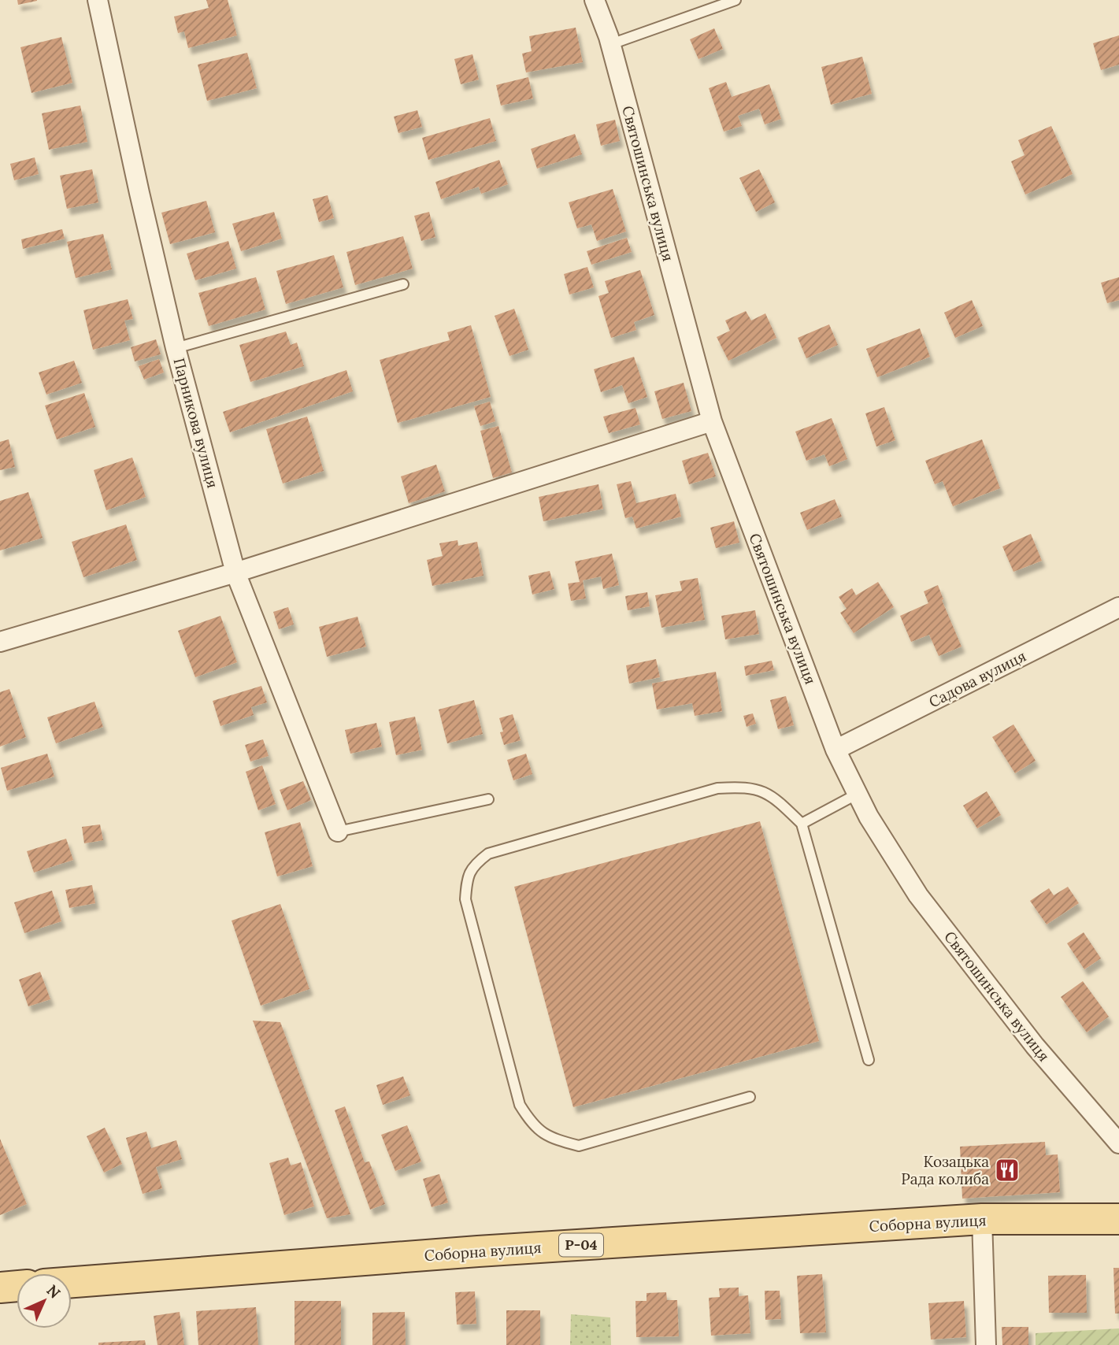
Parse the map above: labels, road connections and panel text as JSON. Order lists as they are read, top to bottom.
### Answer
{
  "streets": {
    "main road": ["Соборна вулиця", "Р-04"],
    "street": ["Святошинська вулиця", "Парникова вулиця", "Садова вулиця"]
  },
  "crossings": [
    ["Святошинська вулиця", "Садова вулиця"]
  ],
  "places": {
    "restaurant": ["Козацька Рада колиба"]
  },
  "north": "top right"
}
